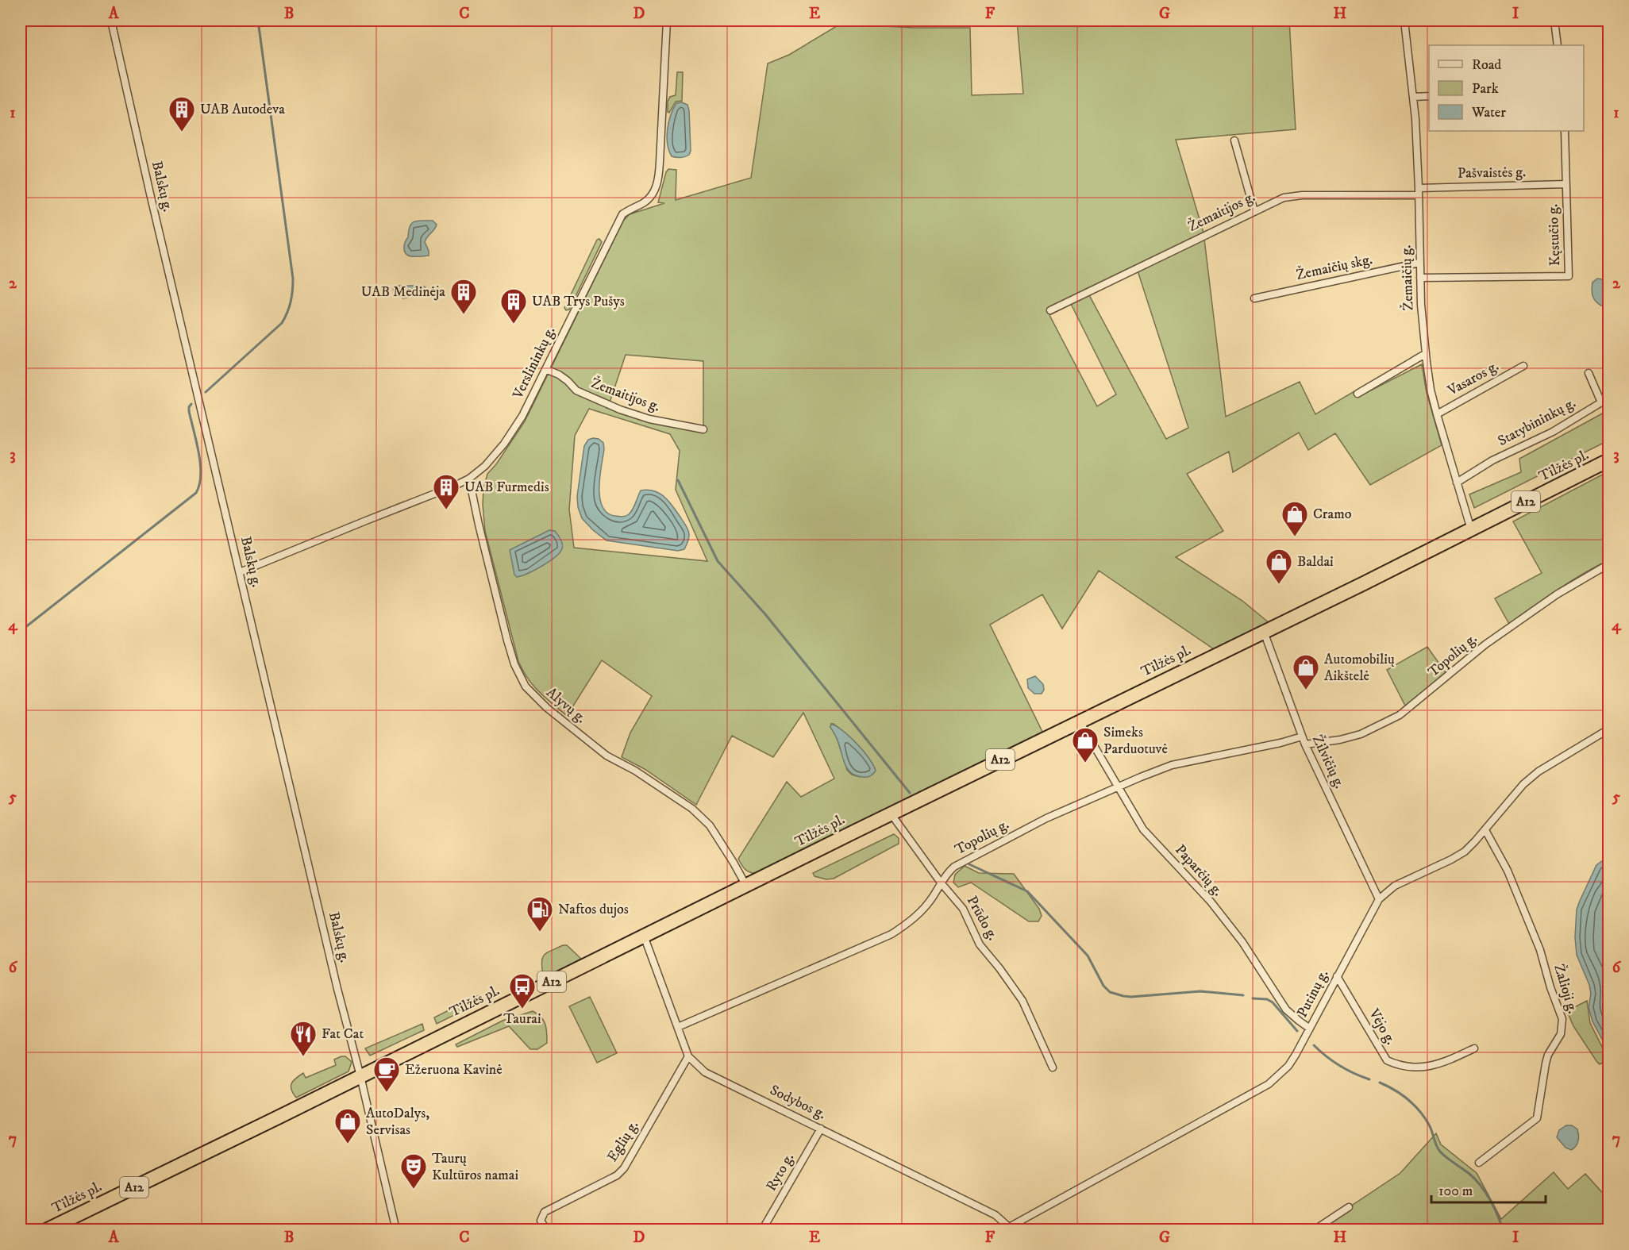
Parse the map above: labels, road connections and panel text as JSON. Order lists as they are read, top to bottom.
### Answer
{
  "streets": {
    "highway": ["Tilžės pl.", "A12"],
    "street": [
      "Pašvaistės g.",
      "Balskų g.",
      "Žemaitijos g.",
      "Kęstučio g.",
      "Žemaičių skg.",
      "Žemaičių g.",
      "Verslininkų g.",
      "Vasaros g.",
      "Statybininkų g.",
      "Topolių g.",
      "Alyvų g.",
      "Žilvičių g.",
      "Paparčių g.",
      "Prūdo g.",
      "Žalioji g.",
      "Putinų g.",
      "Vėjo g.",
      "Sodybos g.",
      "Eglių g.",
      "Ryto g."
    ]
  },
  "crossings": [
    ["Pašvaistės g.", "Žemaitijos g."],
    ["Pašvaistės g.", "Kęstučio g."],
    ["Pašvaistės g.", "Žemaičių g."],
    ["Balskų g.", "Verslininkų g."],
    ["Balskų g.", "Tilžės pl."],
    ["Žemaitijos g.", "Žemaičių g."],
    ["Žemaitijos g.", "Verslininkų g."],
    ["Kęstučio g.", "Žemaičių g."],
    ["Žemaičių skg.", "Žemaičių g."],
    ["Žemaičių g.", "Vasaros g."],
    ["Žemaičių g.", "Statybininkų g."],
    ["Žemaičių g.", "Tilžės pl."],
    ["Verslininkų g.", "Alyvų g."],
    ["Tilžės pl.", "Alyvų g."],
    ["Tilžės pl.", "Žilvičių g."],
    ["Tilžės pl.", "Paparčių g."],
    ["Tilžės pl.", "Prūdo g."],
    ["Tilžės pl.", "Sodybos g."],
    ["Topolių g.", "Žilvičių g."],
    ["Topolių g.", "Paparčių g."],
    ["Topolių g.", "Prūdo g."],
    ["Topolių g.", "Sodybos g."],
    ["Žilvičių g.", "Putinų g."],
    ["Paparčių g.", "Putinų g."],
    ["Žalioji g.", "Putinų g."],
    ["Putinų g.", "Vėjo g."],
    ["Putinų g.", "Sodybos g."],
    ["Sodybos g.", "Eglių g."],
    ["Sodybos g.", "Ryto g."]
  ],
  "places": {
    "building": [
      "UAB Autodeva",
      "UAB Medinėja",
      "UAB Trys Pušys",
      "UAB Furmedis"
    ],
    "shop": [
      "Cramo",
      "Baldai",
      "Automobilių Aikštelė",
      "Simeks Parduotuvė",
      "AutoDalys, Servisas"
    ],
    "fuel station": ["Naftos dujos"],
    "bus stop": ["Taurai"],
    "restaurant": ["Fat Cat"],
    "cafe": ["Ežeruona Kavinė"],
    "theatre": ["Taurų Kultūros namai"]
  },
  "legend": ["Road", "Park", "Water"],
  "scale_bar": "100 m",
  "grid": {
    "columns": [
      "A",
      "B",
      "C",
      "D",
      "E",
      "F",
      "G",
      "H",
      "I"
    ],
    "rows": [
      "1",
      "2",
      "3",
      "4",
      "5",
      "6",
      "7"
    ]
  }
}
